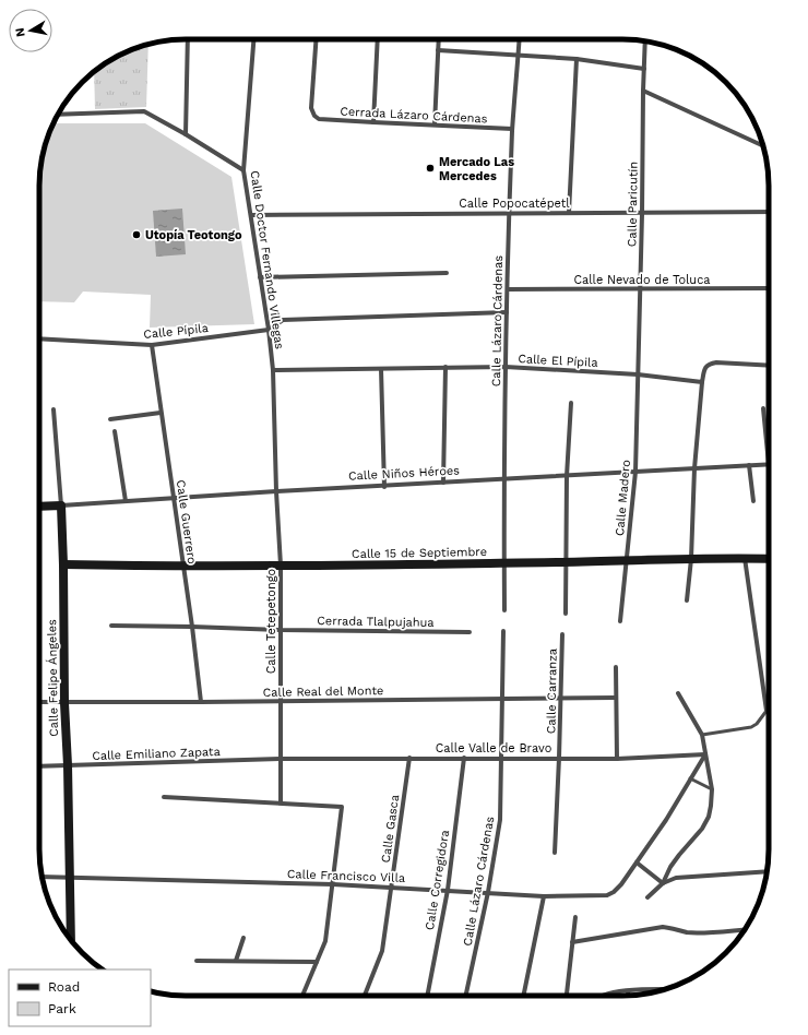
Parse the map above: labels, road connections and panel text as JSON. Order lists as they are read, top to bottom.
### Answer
{
  "streets": {
    "street": [
      "Cerrada Lázaro Cárdenas",
      "Calle Popocatépetl",
      "Calle Paricutín",
      "Calle Doctor Fernando Villegas",
      "Calle Nevado de Toluca",
      "Calle Lázaro Cárdenas",
      "Calle Pípila",
      "Calle El Pípila",
      "Calle Niños Héroes",
      "Calle Madero",
      "Calle Guerrero",
      "Calle 15 de Septiembre",
      "Calle Tetepetongo",
      "Cerrada Tlalpujahua",
      "Calle Felipe Ángeles",
      "Calle Real del Monte",
      "Calle Carranza",
      "Calle Valle de Bravo",
      "Calle Emiliano Zapata",
      "Calle Gasca",
      "Calle Francisco Villa",
      "Calle Corregidora"
    ]
  },
  "crossings": [
    ["Cerrada Lázaro Cárdenas", "Calle Lázaro Cárdenas"],
    ["Calle Popocatépetl", "Calle Paricutín"],
    ["Calle Popocatépetl", "Calle Doctor Fernando Villegas"],
    ["Calle Popocatépetl", "Calle Lázaro Cárdenas"],
    ["Calle Paricutín", "Calle Nevado de Toluca"],
    ["Calle Paricutín", "Calle El Pípila"],
    ["Calle Paricutín", "Calle Madero"],
    ["Calle Doctor Fernando Villegas", "Calle Pípila"],
    ["Calle Doctor Fernando Villegas", "Calle El Pípila"],
    ["Calle Doctor Fernando Villegas", "Calle Niños Héroes"],
    ["Calle Doctor Fernando Villegas", "Calle Tetepetongo"],
    ["Calle Nevado de Toluca", "Calle Lázaro Cárdenas"],
    ["Calle Lázaro Cárdenas", "Calle El Pípila"],
    ["Calle Lázaro Cárdenas", "Calle Niños Héroes"],
    ["Calle Lázaro Cárdenas", "Calle 15 de Septiembre"],
    ["Calle Lázaro Cárdenas", "Calle Real del Monte"],
    ["Calle Lázaro Cárdenas", "Calle Valle de Bravo"],
    ["Calle Lázaro Cárdenas", "Calle Francisco Villa"],
    ["Calle Pípila", "Calle Guerrero"],
    ["Calle El Pípila", "Calle Madero"],
    ["Calle Niños Héroes", "Calle Madero"],
    ["Calle Niños Héroes", "Calle Guerrero"],
    ["Calle Niños Héroes", "Calle Tetepetongo"],
    ["Calle Niños Héroes", "Calle Felipe Ángeles"],
    ["Calle Madero", "Calle 15 de Septiembre"],
    ["Calle Guerrero", "Calle 15 de Septiembre"],
    ["Calle Guerrero", "Cerrada Tlalpujahua"],
    ["Calle Guerrero", "Calle Real del Monte"],
    ["Calle 15 de Septiembre", "Calle Tetepetongo"],
    ["Calle 15 de Septiembre", "Calle Felipe Ángeles"],
    ["Calle Tetepetongo", "Cerrada Tlalpujahua"],
    ["Calle Tetepetongo", "Calle Real del Monte"],
    ["Calle Tetepetongo", "Calle Valle de Bravo"],
    ["Calle Tetepetongo", "Calle Emiliano Zapata"],
    ["Calle Felipe Ángeles", "Calle Real del Monte"],
    ["Calle Felipe Ángeles", "Calle Emiliano Zapata"],
    ["Calle Felipe Ángeles", "Calle Francisco Villa"],
    ["Calle Real del Monte", "Calle Carranza"],
    ["Calle Carranza", "Calle Valle de Bravo"],
    ["Calle Valle de Bravo", "Calle Emiliano Zapata"],
    ["Calle Valle de Bravo", "Calle Gasca"],
    ["Calle Valle de Bravo", "Calle Francisco Villa"],
    ["Calle Valle de Bravo", "Calle Corregidora"],
    ["Calle Gasca", "Calle Francisco Villa"],
    ["Calle Francisco Villa", "Calle Corregidora"]
  ],
  "places": ["Mercado Las Mercedes", "Utopía Teotongo"],
  "legend": ["Road", "Park"],
  "north": "left"
}
